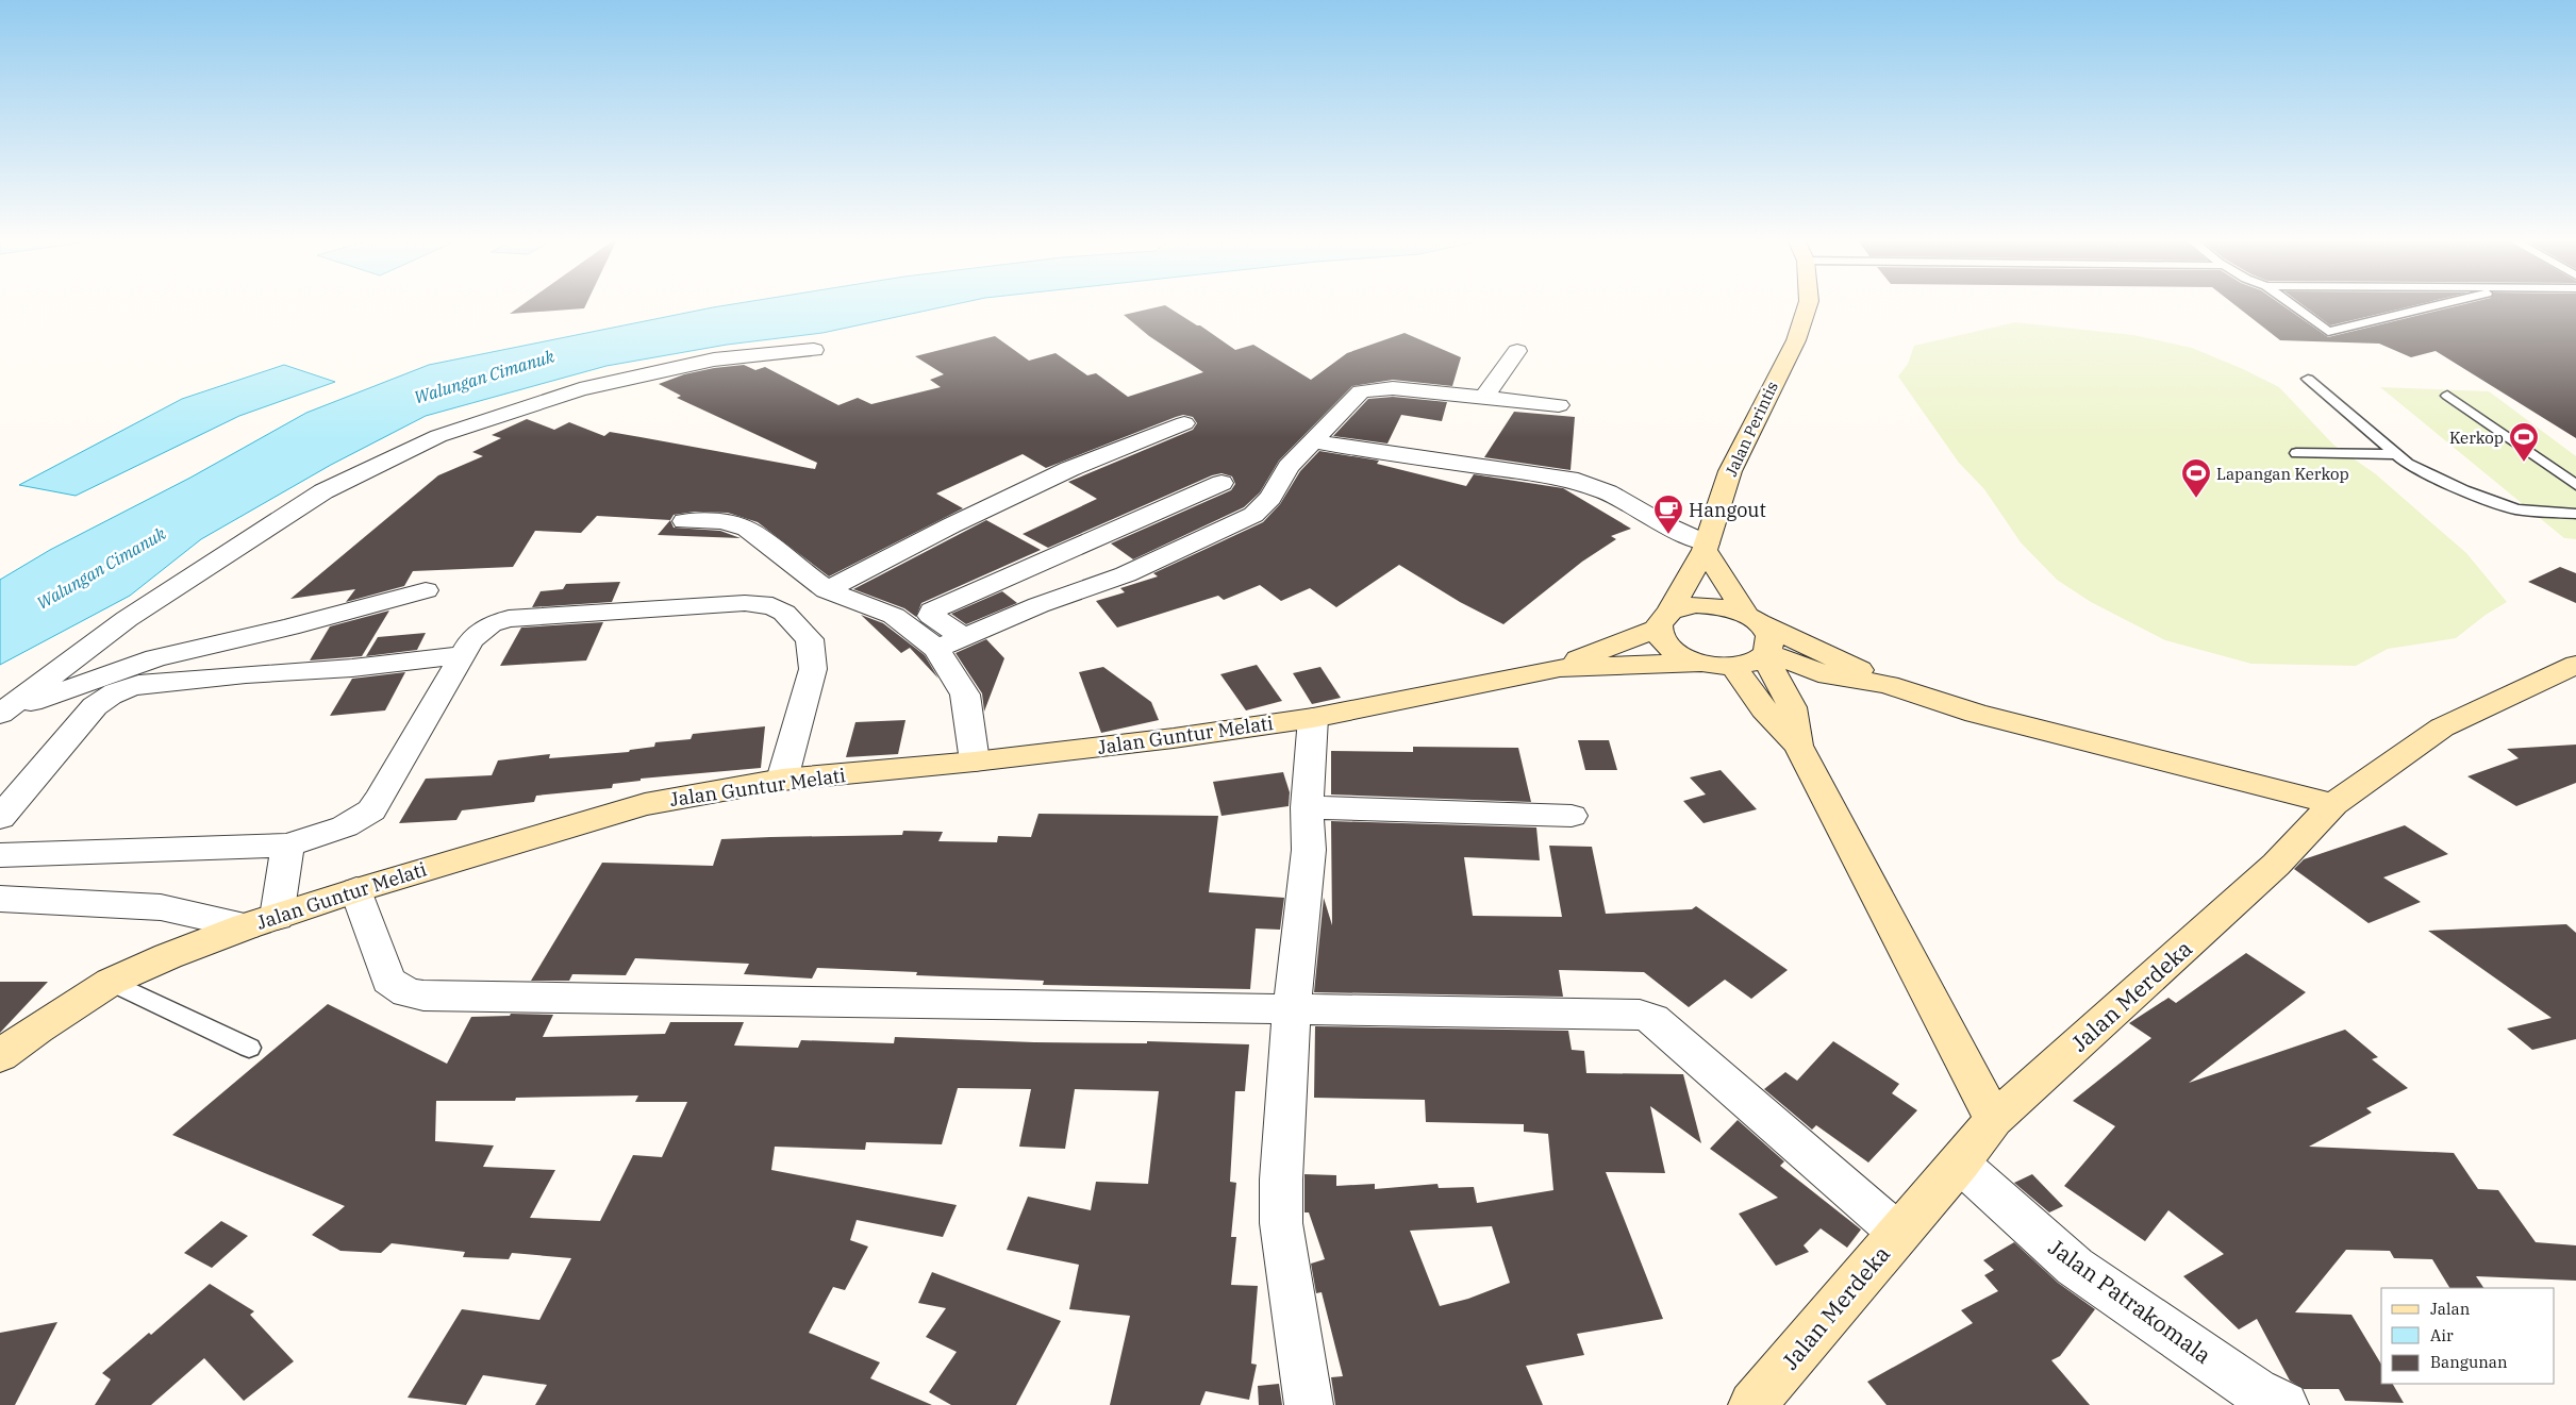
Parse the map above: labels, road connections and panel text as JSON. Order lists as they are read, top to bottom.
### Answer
{
  "streets": {
    "street": [
      "Jalan Perintis",
      "Jalan Guntur Melati",
      "Jalan Merdeka",
      "Jalan Patrakomala"
    ]
  },
  "crossings": [
    ["Jalan Perintis", "Jalan Guntur Melati"],
    ["Jalan Merdeka", "Jalan Patrakomala"]
  ],
  "water": ["Walungan Cimanuk"],
  "places": {
    "sports": ["Kerkop", "Lapangan Kerkop"],
    "cafe": ["Hangout"]
  },
  "legend": ["Jalan", "Air", "Bangunan"]
}
